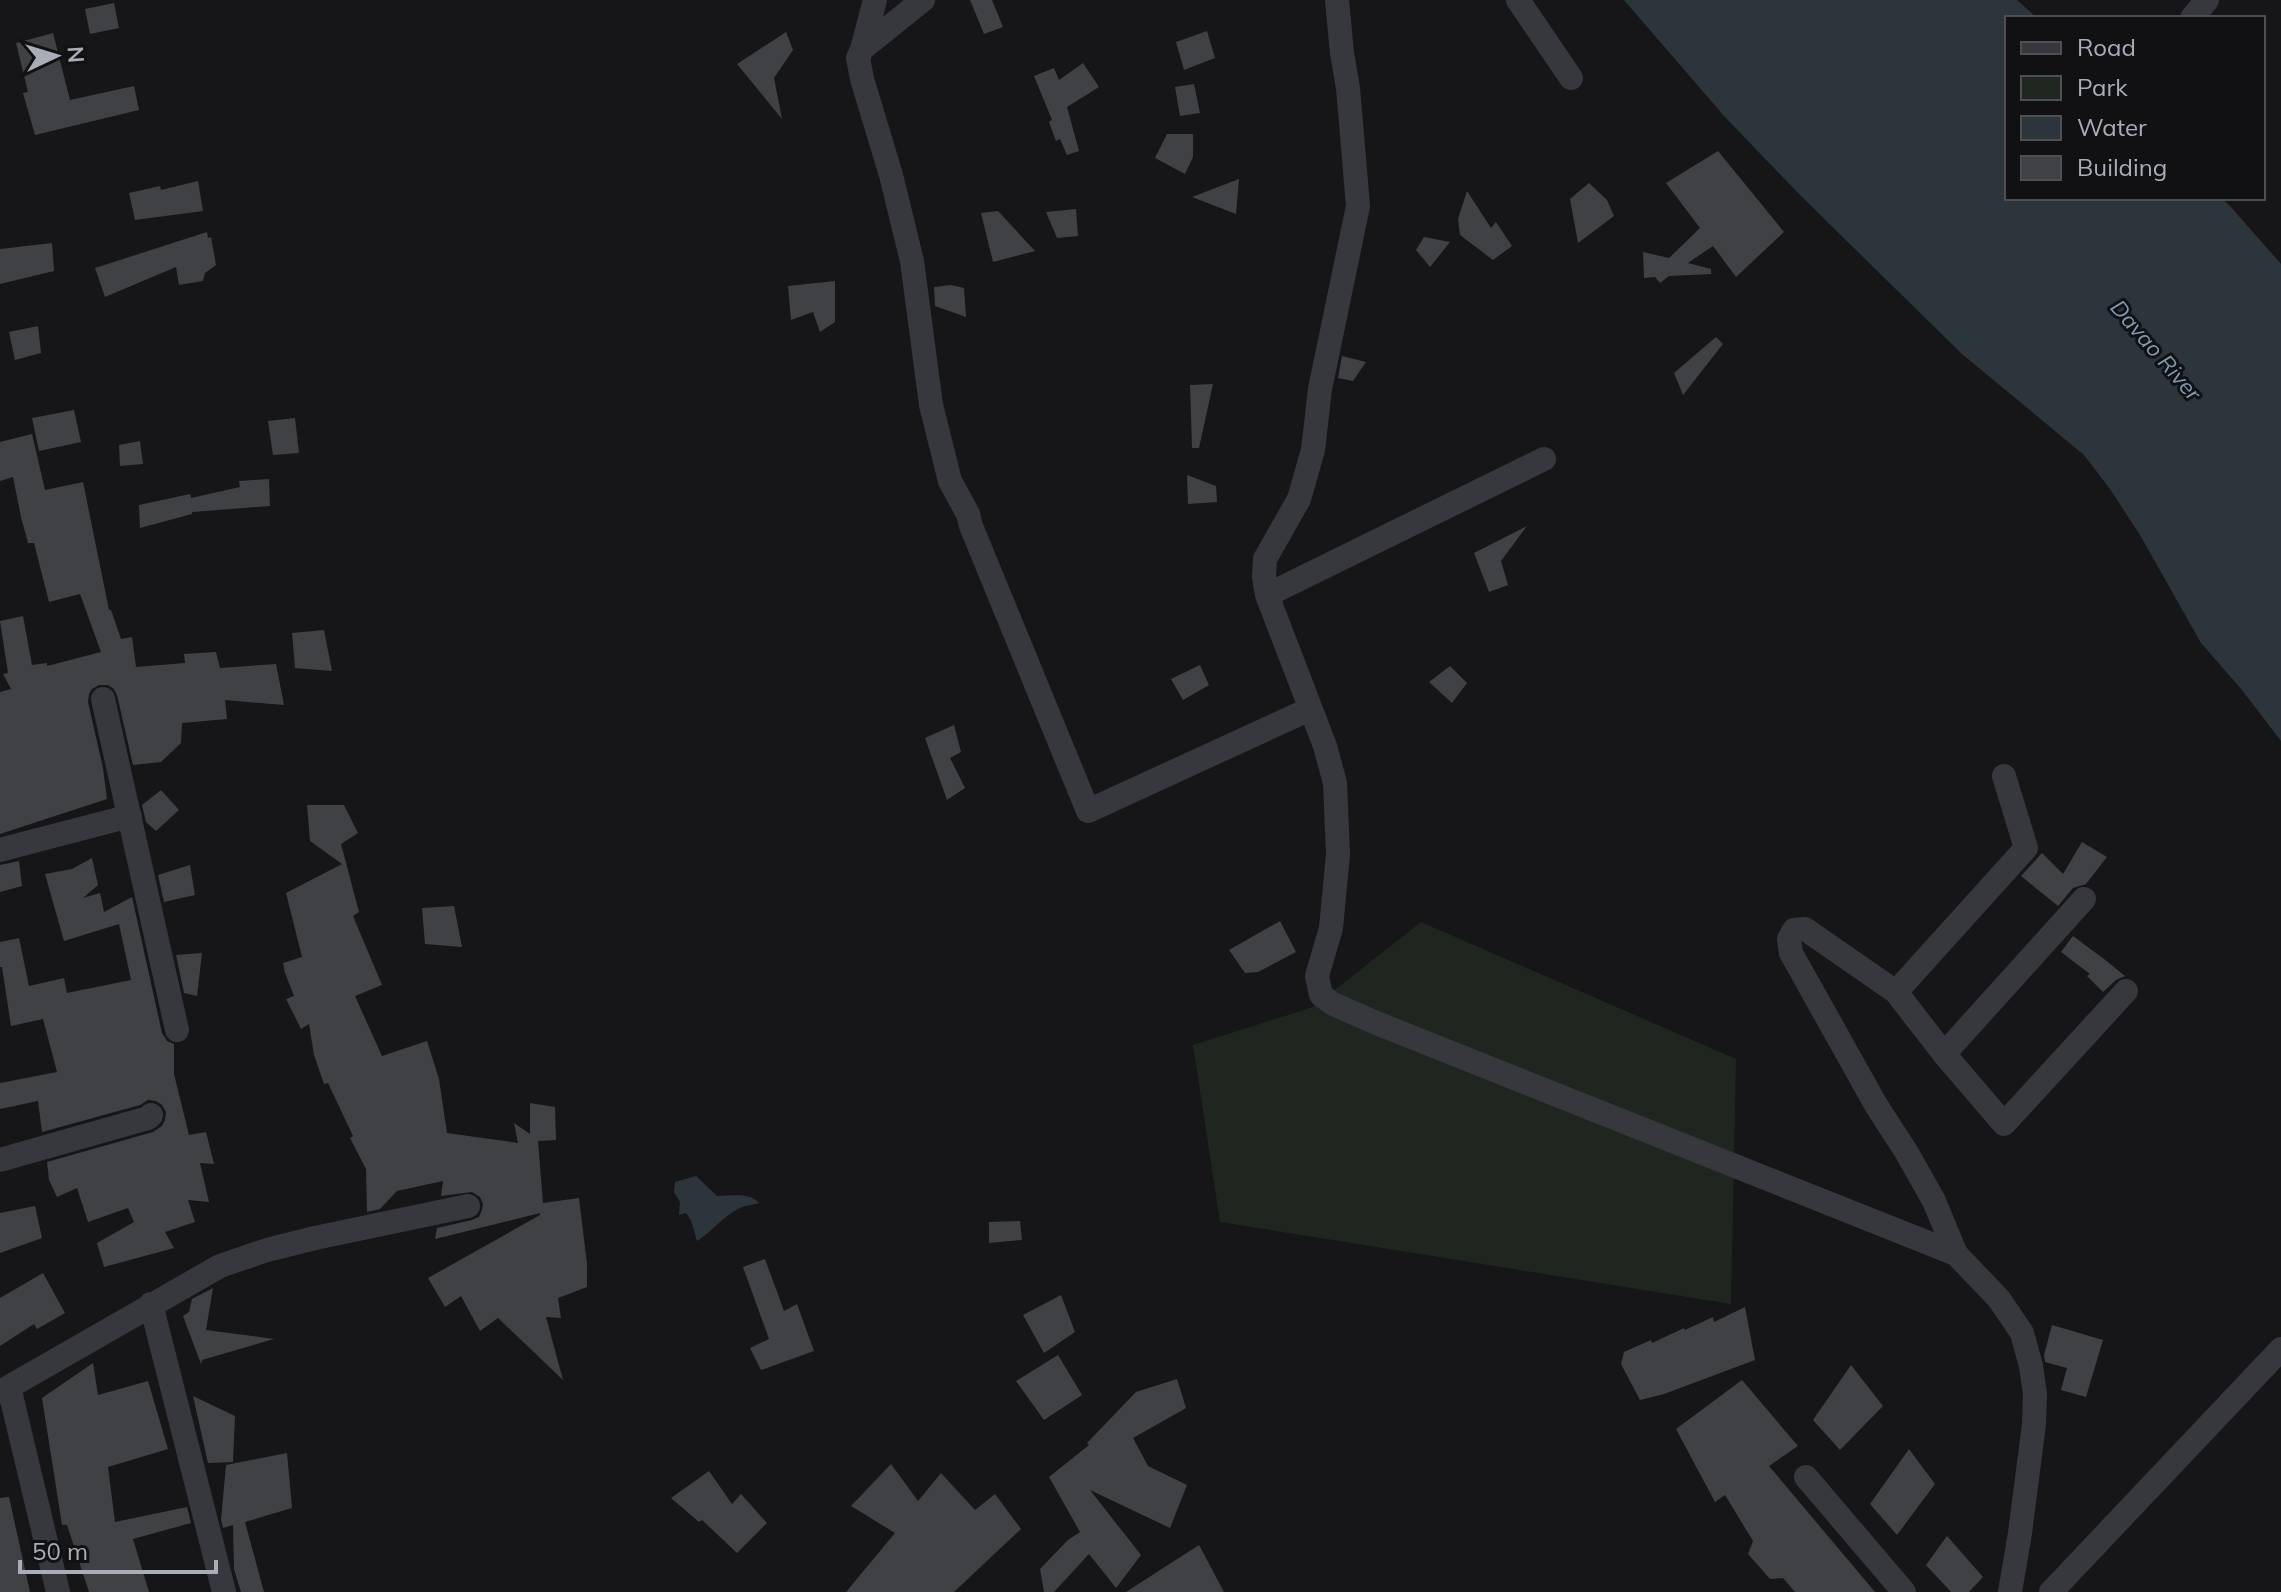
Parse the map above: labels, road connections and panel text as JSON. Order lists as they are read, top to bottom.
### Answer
{
  "water": ["Davao River"],
  "legend": [
    "Road",
    "Park",
    "Water",
    "Building"
  ],
  "scale_bar": "50 m",
  "north": "right"
}
